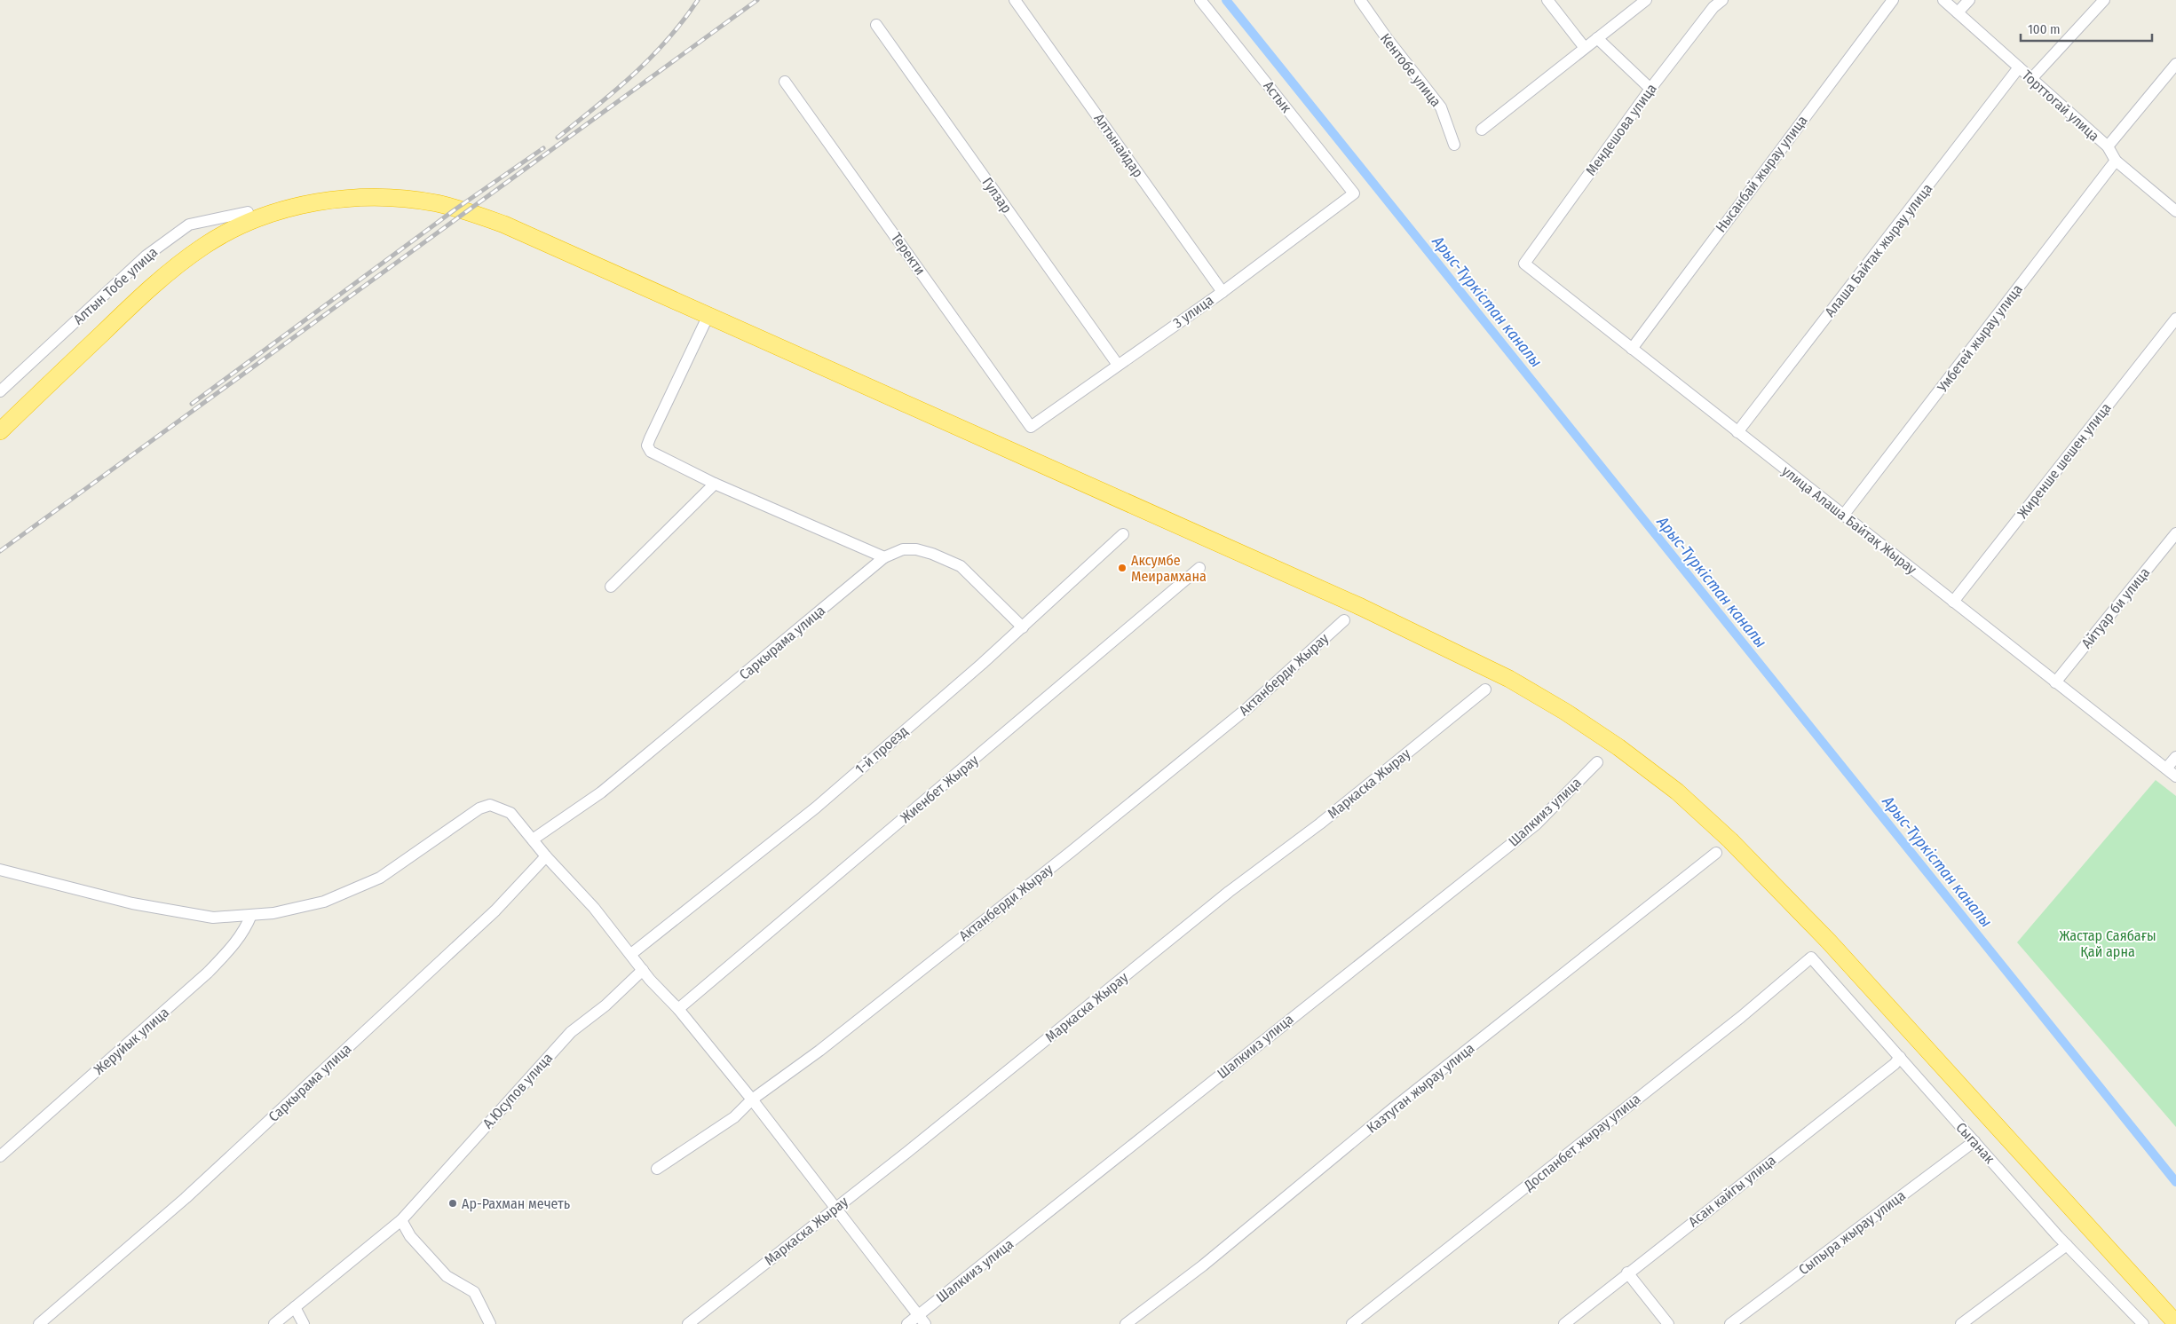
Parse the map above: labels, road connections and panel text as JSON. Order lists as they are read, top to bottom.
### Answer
{
  "streets": {
    "street": [
      "Кентобе улица",
      "Астык",
      "Торттогай улица",
      "Мендешова улица",
      "Алтынайдар",
      "Нысанбай жырау улица",
      "Гулзар",
      "Алаша Байтак жырау улица",
      "Теректи",
      "Алтын Тобе улица",
      "3 улица",
      "Умбетей жырау улица",
      "Жиренше шешен улица",
      "улица Алаша Байтақ Жырау",
      "Айтуар би улица",
      "Саркырама улица",
      "Актанберди Жырау",
      "1-й проезд",
      "Маркаска Жырау",
      "Жиенбет Жырау",
      "Шалкииз улица",
      "Жеруйык улица",
      "Казтуган жырау улица",
      "А.Юсупов улица",
      "Доспанбет жырау улица",
      "Сыганак",
      "Асан кайгы улица",
      "Сыпыра жырау улица"
    ]
  },
  "crossings": [
    ["Астык", "3 улица"],
    ["Торттогай улица", "Алаша Байтак жырау улица"],
    ["Торттогай улица", "Умбетей жырау улица"],
    ["Мендешова улица", "улица Алаша Байтақ Жырау"],
    ["Алтынайдар", "3 улица"],
    ["Нысанбай жырау улица", "улица Алаша Байтақ Жырау"],
    ["Гулзар", "3 улица"],
    ["Алаша Байтак жырау улица", "улица Алаша Байтақ Жырау"],
    ["Теректи", "3 улица"],
    ["Умбетей жырау улица", "улица Алаша Байтақ Жырау"],
    ["Жиренше шешен улица", "улица Алаша Байтақ Жырау"],
    ["улица Алаша Байтақ Жырау", "Айтуар би улица"],
    ["Саркырама улица", "1-й проезд"],
    ["Доспанбет жырау улица", "Сыганак"],
    ["Сыганак", "Асан кайгы улица"],
    ["Сыганак", "Сыпыра жырау улица"]
  ],
  "water": ["Арыс-Түркістан каналы"],
  "parks": ["Жастар Саябағы Қай арна"],
  "places": ["Аксумбе Меирамхана", "Ар-Рахман мечеть"],
  "scale_bar": "100 m"
}
